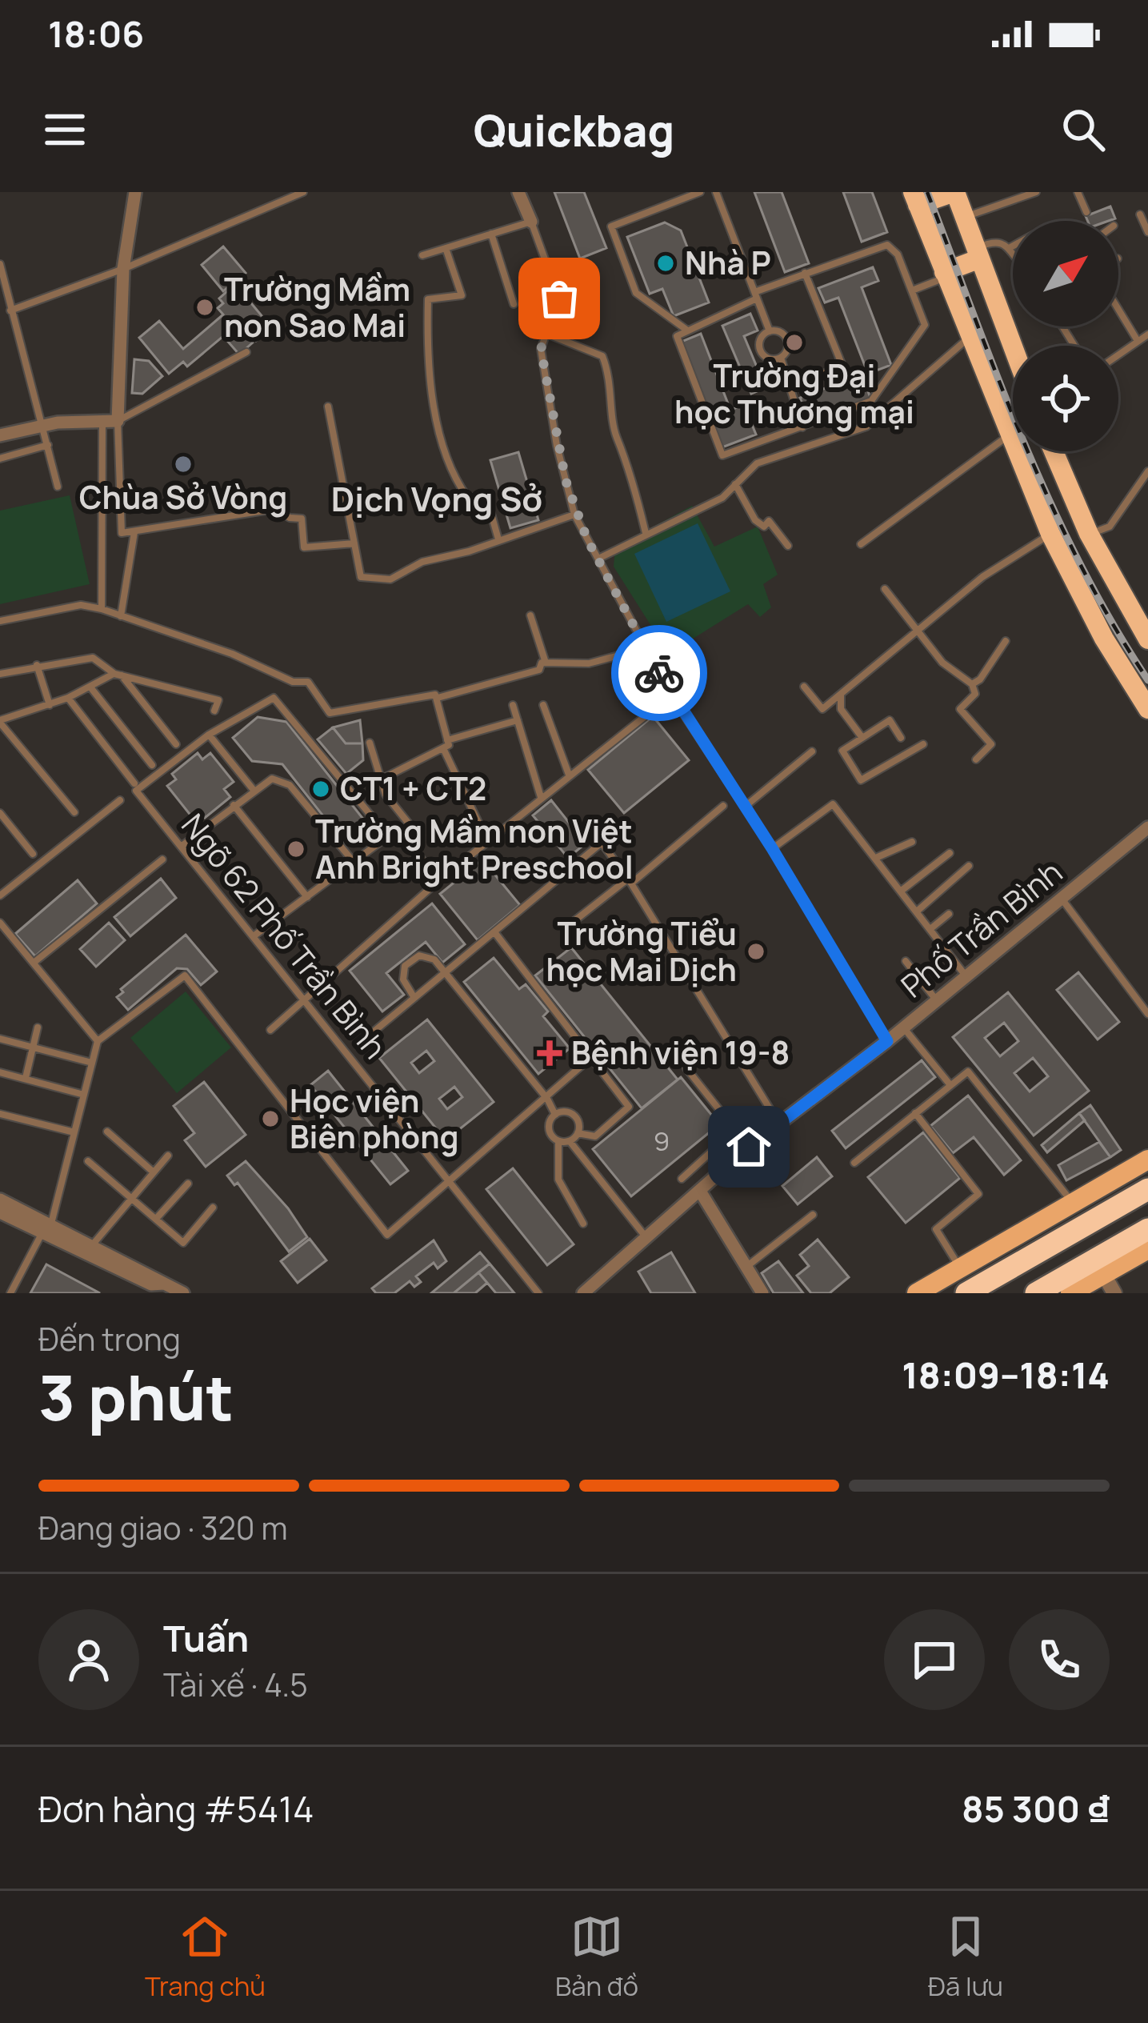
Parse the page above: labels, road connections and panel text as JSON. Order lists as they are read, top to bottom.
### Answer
{
  "streets": {
    "street": ["Phố Trần Bình"],
    "lane": ["Ngõ 62 Phố Trần Bình"]
  },
  "districts": ["Dịch Vọng Sở"],
  "places": {
    "other": [
      "Nhà P",
      "Trường Mầm non Sao Mai",
      "Trường Đại học Thương mại",
      "Chùa Sở Vòng",
      "CT1 + CT2",
      "Trường Mầm non Việt Anh Bright Preschool",
      "Trường Tiểu học Mai Dịch",
      "Học viện Biên phòng"
    ],
    "health": ["Bệnh viện 19-8"]
  },
  "house_numbers": ["9"],
  "north": "top right",
  "page": {
    "status": "18:06",
    "header": "Quickbag",
    "heading": ["3 phút", "Đến trong", "18:09–18:14"],
    "panel": [
      "Tuấn",
      "Tài xế · 4.5",
      "Đơn hàng #5414",
      "85 300 ₫"
    ],
    "bar": "Đang giao · 320 m",
    "tabs": ["Trang chủ", "Bản đồ", "Đã lưu"]
  }
}
